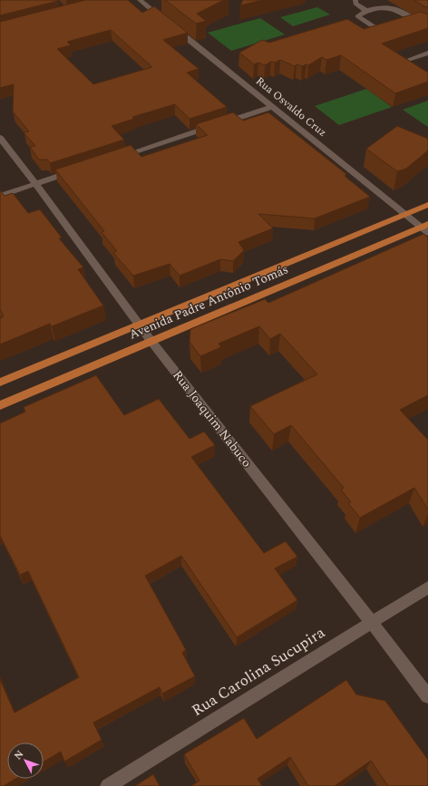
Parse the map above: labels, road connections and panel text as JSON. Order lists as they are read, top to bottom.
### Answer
{
  "streets": {
    "main road": ["Avenida Padre Antônio Tomás"],
    "street": ["Rua Osvaldo Cruz", "Rua Joaquim Nabuco", "Rua Carolina Sucupira"]
  },
  "crossings": [
    ["Rua Osvaldo Cruz", "Avenida Padre Antônio Tomás"],
    ["Avenida Padre Antônio Tomás", "Rua Joaquim Nabuco"],
    ["Rua Joaquim Nabuco", "Rua Carolina Sucupira"]
  ],
  "north": "top left"
}
